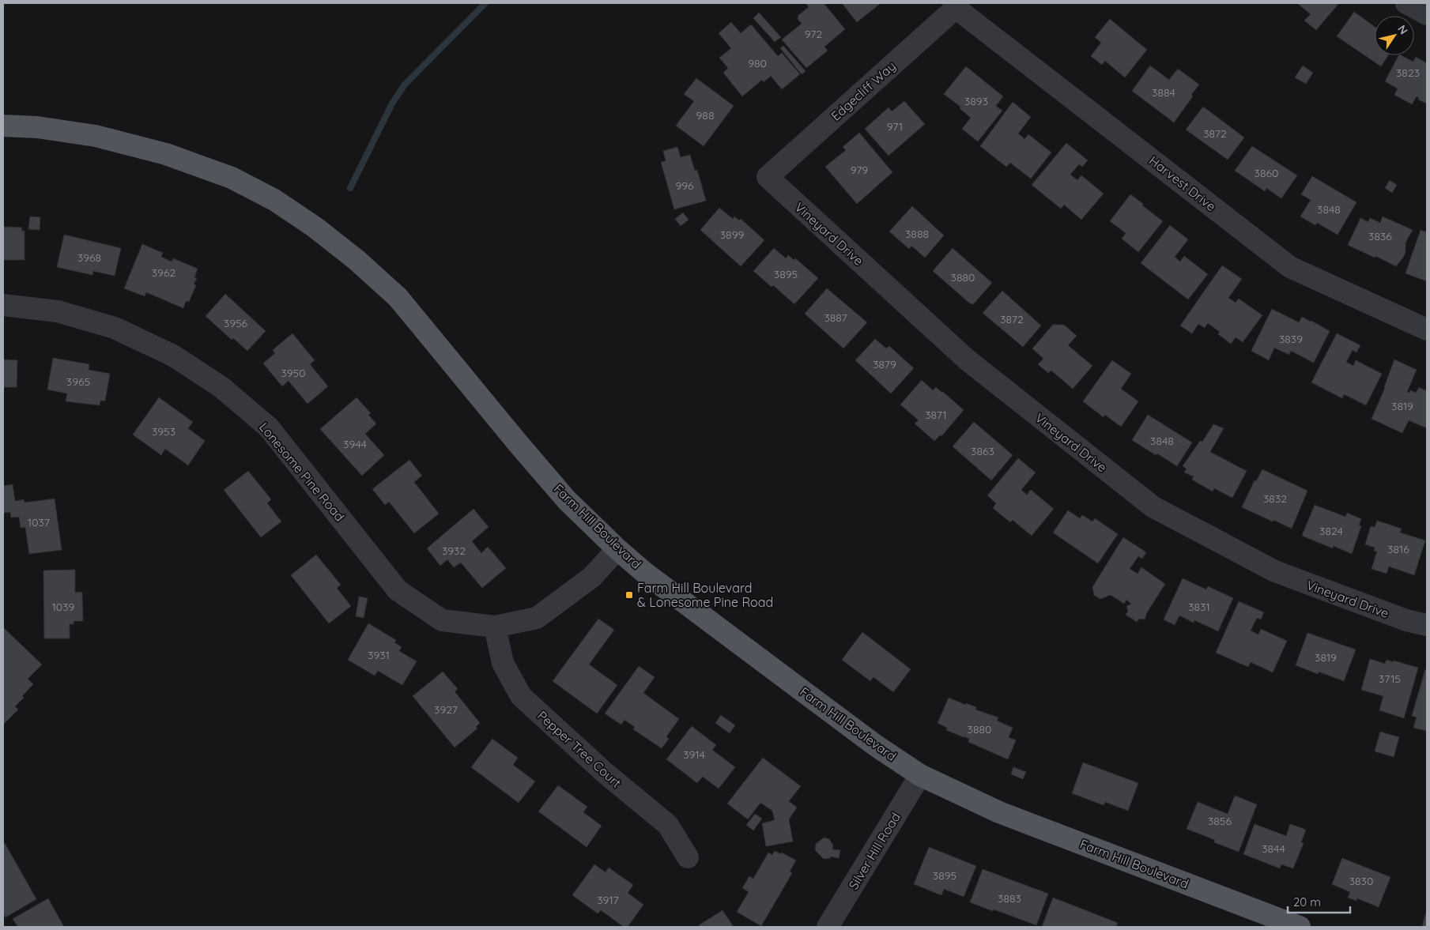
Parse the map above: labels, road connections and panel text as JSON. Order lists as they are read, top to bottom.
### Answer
{
  "streets": {
    "main road": ["Farm Hill Boulevard"],
    "street": [
      "Edgecliff Way",
      "Harvest Drive",
      "Vineyard Drive",
      "Lonesome Pine Road",
      "Pepper Tree Court",
      "Silver Hill Road"
    ]
  },
  "crossings": [
    ["Edgecliff Way", "Harvest Drive"],
    ["Edgecliff Way", "Vineyard Drive"],
    ["Lonesome Pine Road", "Pepper Tree Court"],
    ["Farm Hill Boulevard", "Silver Hill Road"]
  ],
  "places": {
    "transit": ["Farm Hill Boulevard & Lonesome Pine Road"]
  },
  "house_numbers": [
    "972",
    "980",
    "3823",
    "3884",
    "3893",
    "988",
    "971",
    "3872",
    "979",
    "3860",
    "996",
    "3848",
    "3888",
    "3899",
    "3836",
    "3968",
    "3962",
    "3895",
    "3880",
    "3887",
    "3872",
    "3956",
    "3839",
    "3879",
    "3950",
    "3965",
    "3819",
    "3871",
    "3953",
    "3848",
    "3944",
    "3863",
    "3832",
    "1037",
    "3824",
    "3816",
    "3932",
    "1039",
    "3831",
    "3931",
    "3819",
    "3715",
    "3927",
    "3880",
    "3914",
    "3856",
    "3844",
    "3895",
    "3830",
    "3883",
    "3917"
  ],
  "scale_bar": "20 m",
  "north": "top right"
}
